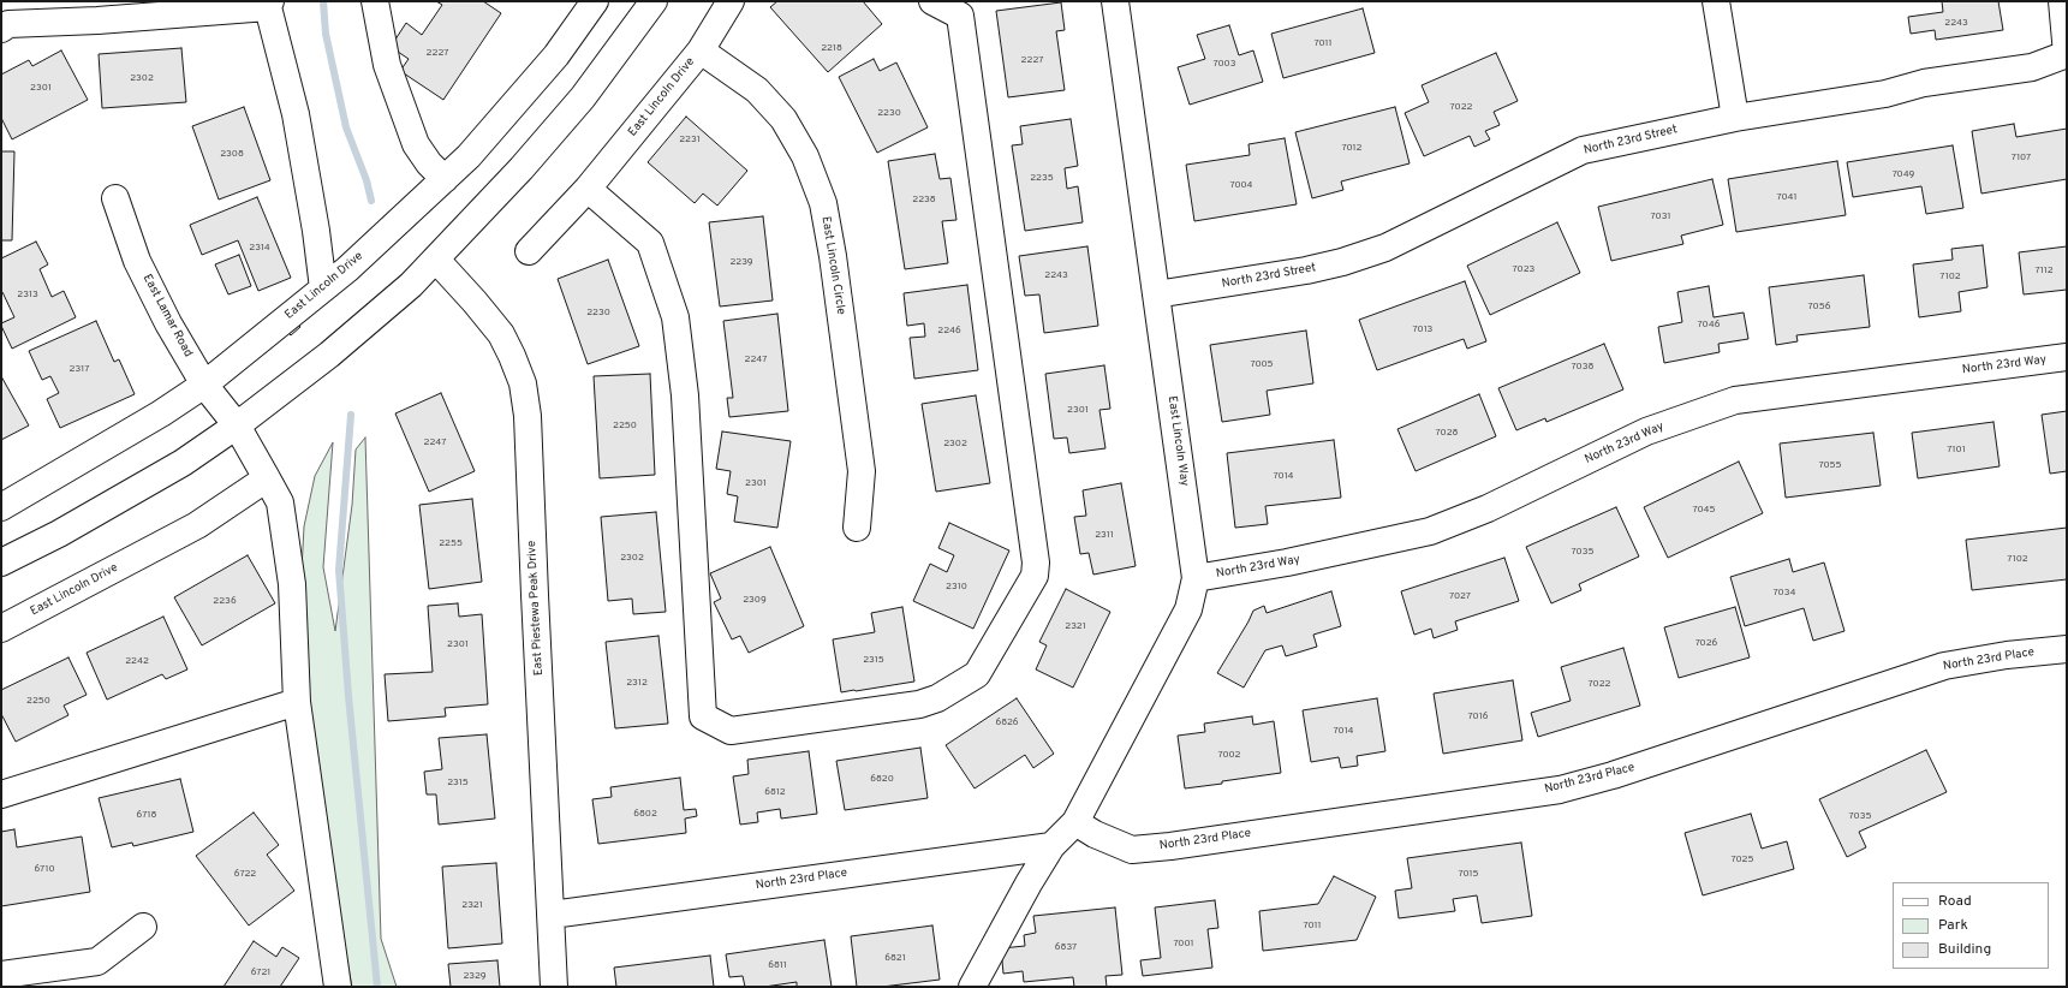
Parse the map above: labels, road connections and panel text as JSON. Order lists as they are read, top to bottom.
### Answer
{
  "streets": {
    "street": [
      "East Lincoln Drive",
      "North 23rd Street",
      "East Lincoln Circle",
      "East Lamar Road",
      "North 23rd Way",
      "East Lincoln Way",
      "East Piestewa Peak Drive",
      "North 23rd Place"
    ]
  },
  "crossings": [
    ["East Lincoln Drive", "East Lincoln Circle"],
    ["East Lincoln Drive", "East Lamar Road"],
    ["North 23rd Street", "East Lincoln Way"],
    ["North 23rd Way", "East Lincoln Way"],
    ["East Lincoln Way", "North 23rd Place"],
    ["East Piestewa Peak Drive", "North 23rd Place"]
  ],
  "house_numbers": [
    "2243",
    "7011",
    "2218",
    "2227",
    "2227",
    "7003",
    "2302",
    "2301",
    "7022",
    "2230",
    "2231",
    "7012",
    "2308",
    "7107",
    "7049",
    "2235",
    "7004",
    "7041",
    "2238",
    "7031",
    "2314",
    "2239",
    "7023",
    "7112",
    "2243",
    "7102",
    "2313",
    "7056",
    "2230",
    "7046",
    "7013",
    "2246",
    "2247",
    "7005",
    "7038",
    "2317",
    "2301",
    "2250",
    "7028",
    "2247",
    "2302",
    "7101",
    "7055",
    "7014",
    "2301",
    "7045",
    "2311",
    "2255",
    "7035",
    "2302",
    "7102",
    "2310",
    "7034",
    "7027",
    "2309",
    "2236",
    "2321",
    "7026",
    "2301",
    "2315",
    "2242",
    "2312",
    "7022",
    "2250",
    "7016",
    "6826",
    "7014",
    "7002",
    "6820",
    "2315",
    "6812",
    "6802",
    "6718",
    "7035",
    "7025",
    "6710",
    "6722",
    "7015",
    "2321",
    "7011",
    "7001",
    "6837",
    "6821",
    "6811",
    "6721",
    "2329"
  ],
  "legend": ["Road", "Park", "Building"]
}
